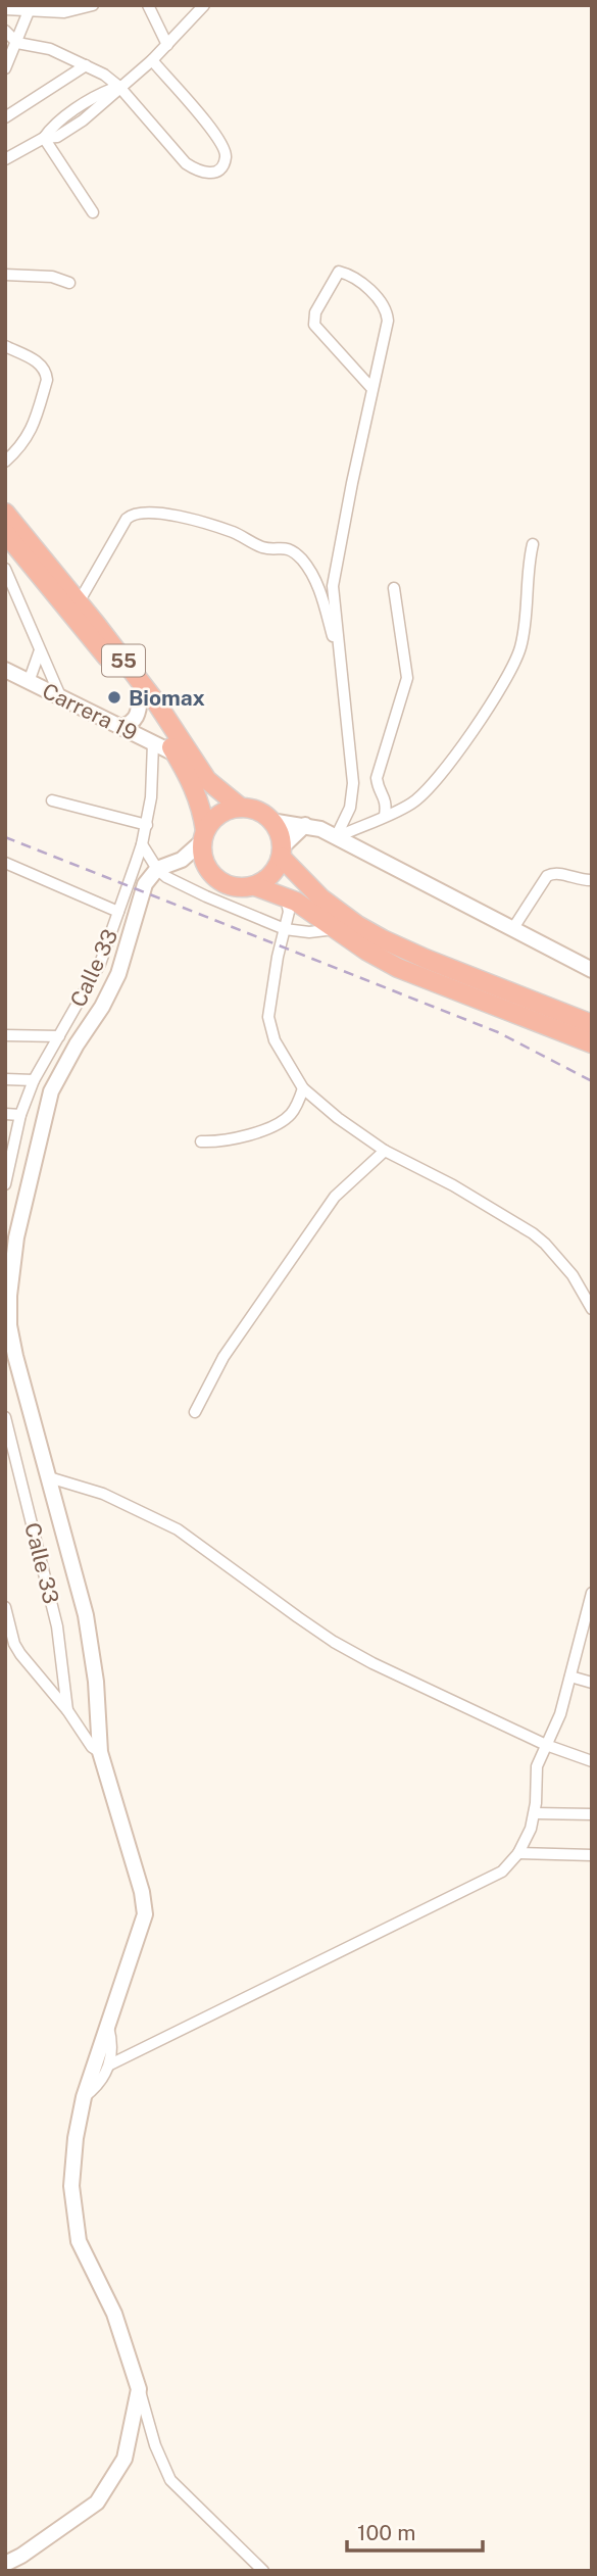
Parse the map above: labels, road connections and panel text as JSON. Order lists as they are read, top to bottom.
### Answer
{
  "streets": {
    "highway": ["55"],
    "main road": ["Carrera 19"],
    "street": ["Calle 33"]
  },
  "crossings": [
    ["55", "Carrera 19"],
    ["Carrera 19", "Calle 33"]
  ],
  "places": ["Biomax"],
  "scale_bar": "100 m"
}
